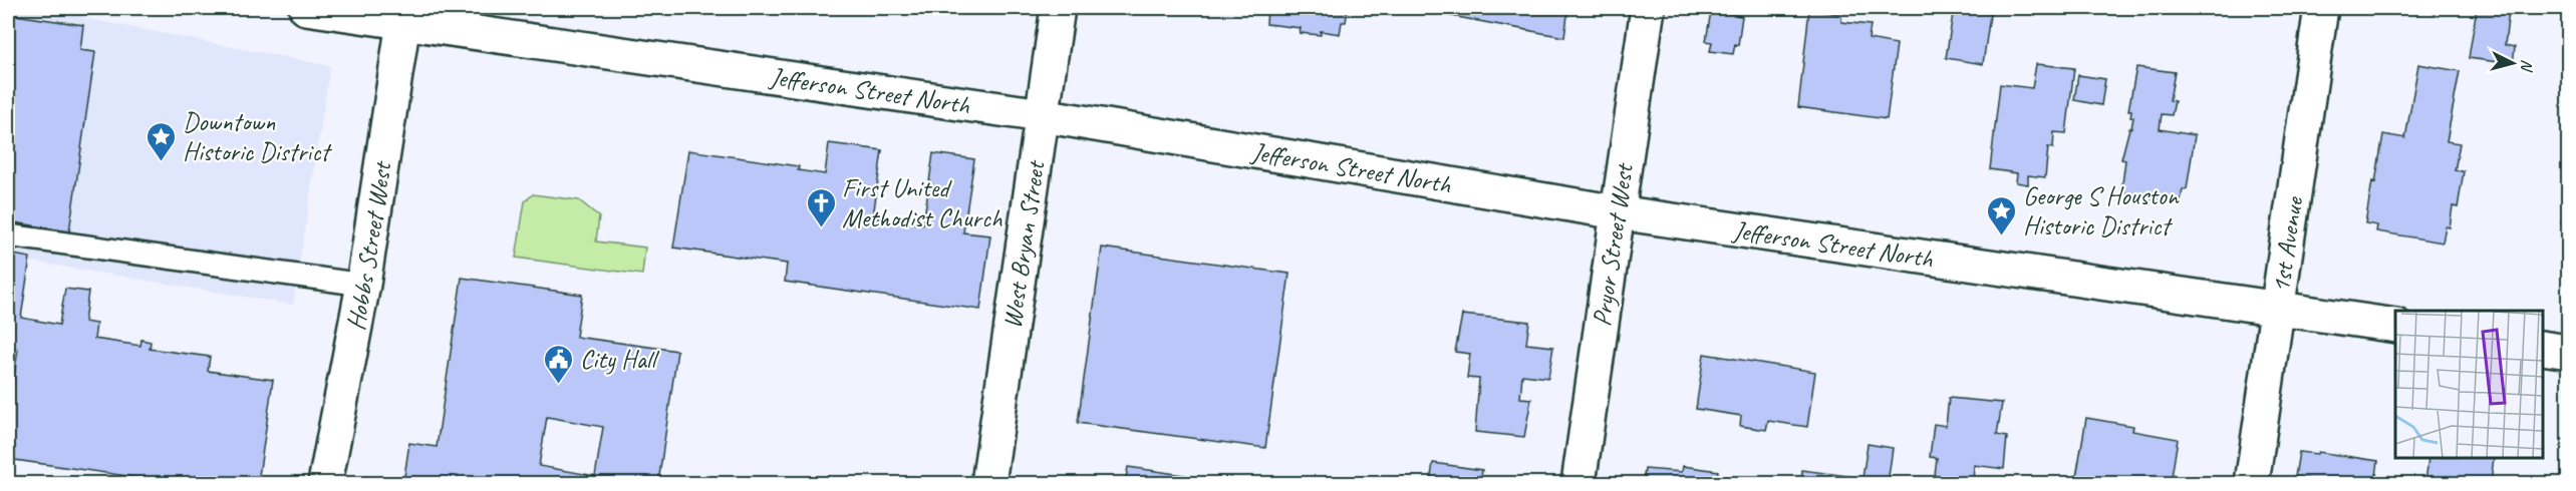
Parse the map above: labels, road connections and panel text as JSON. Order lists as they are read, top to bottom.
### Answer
{
  "streets": {
    "main road": [
      "Jefferson Street North",
      "West Bryan Street",
      "Pryor Street West",
      "1st Avenue",
      "Hobbs Street West"
    ]
  },
  "crossings": [
    ["Jefferson Street North", "West Bryan Street"],
    ["Jefferson Street North", "Pryor Street West"],
    ["Jefferson Street North", "1st Avenue"],
    ["Jefferson Street North", "Hobbs Street West"]
  ],
  "places": {
    "place": ["Downtown Historic District", "George S Houston Historic District"],
    "church": ["First United Methodist Church"],
    "public building": ["City Hall"]
  },
  "north": "right"
}
